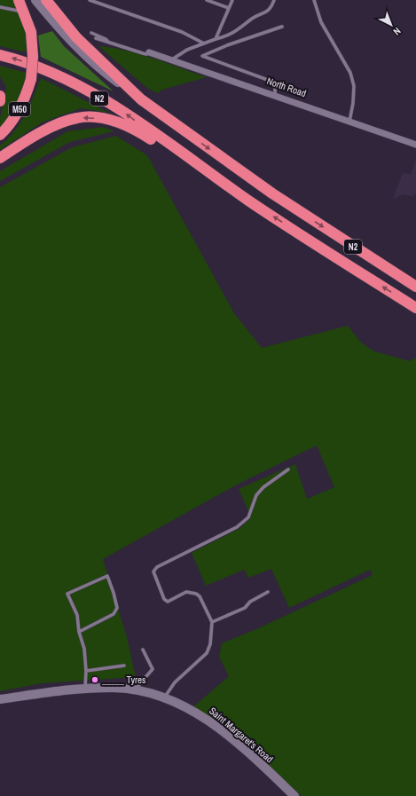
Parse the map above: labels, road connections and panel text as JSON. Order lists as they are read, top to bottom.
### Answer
{
  "streets": {
    "highway": ["N2", "M50"],
    "main road": ["Saint Margaret's Road"],
    "street": ["North Road"]
  },
  "places": ["_____ Tyres"],
  "north": "bottom right"
}
